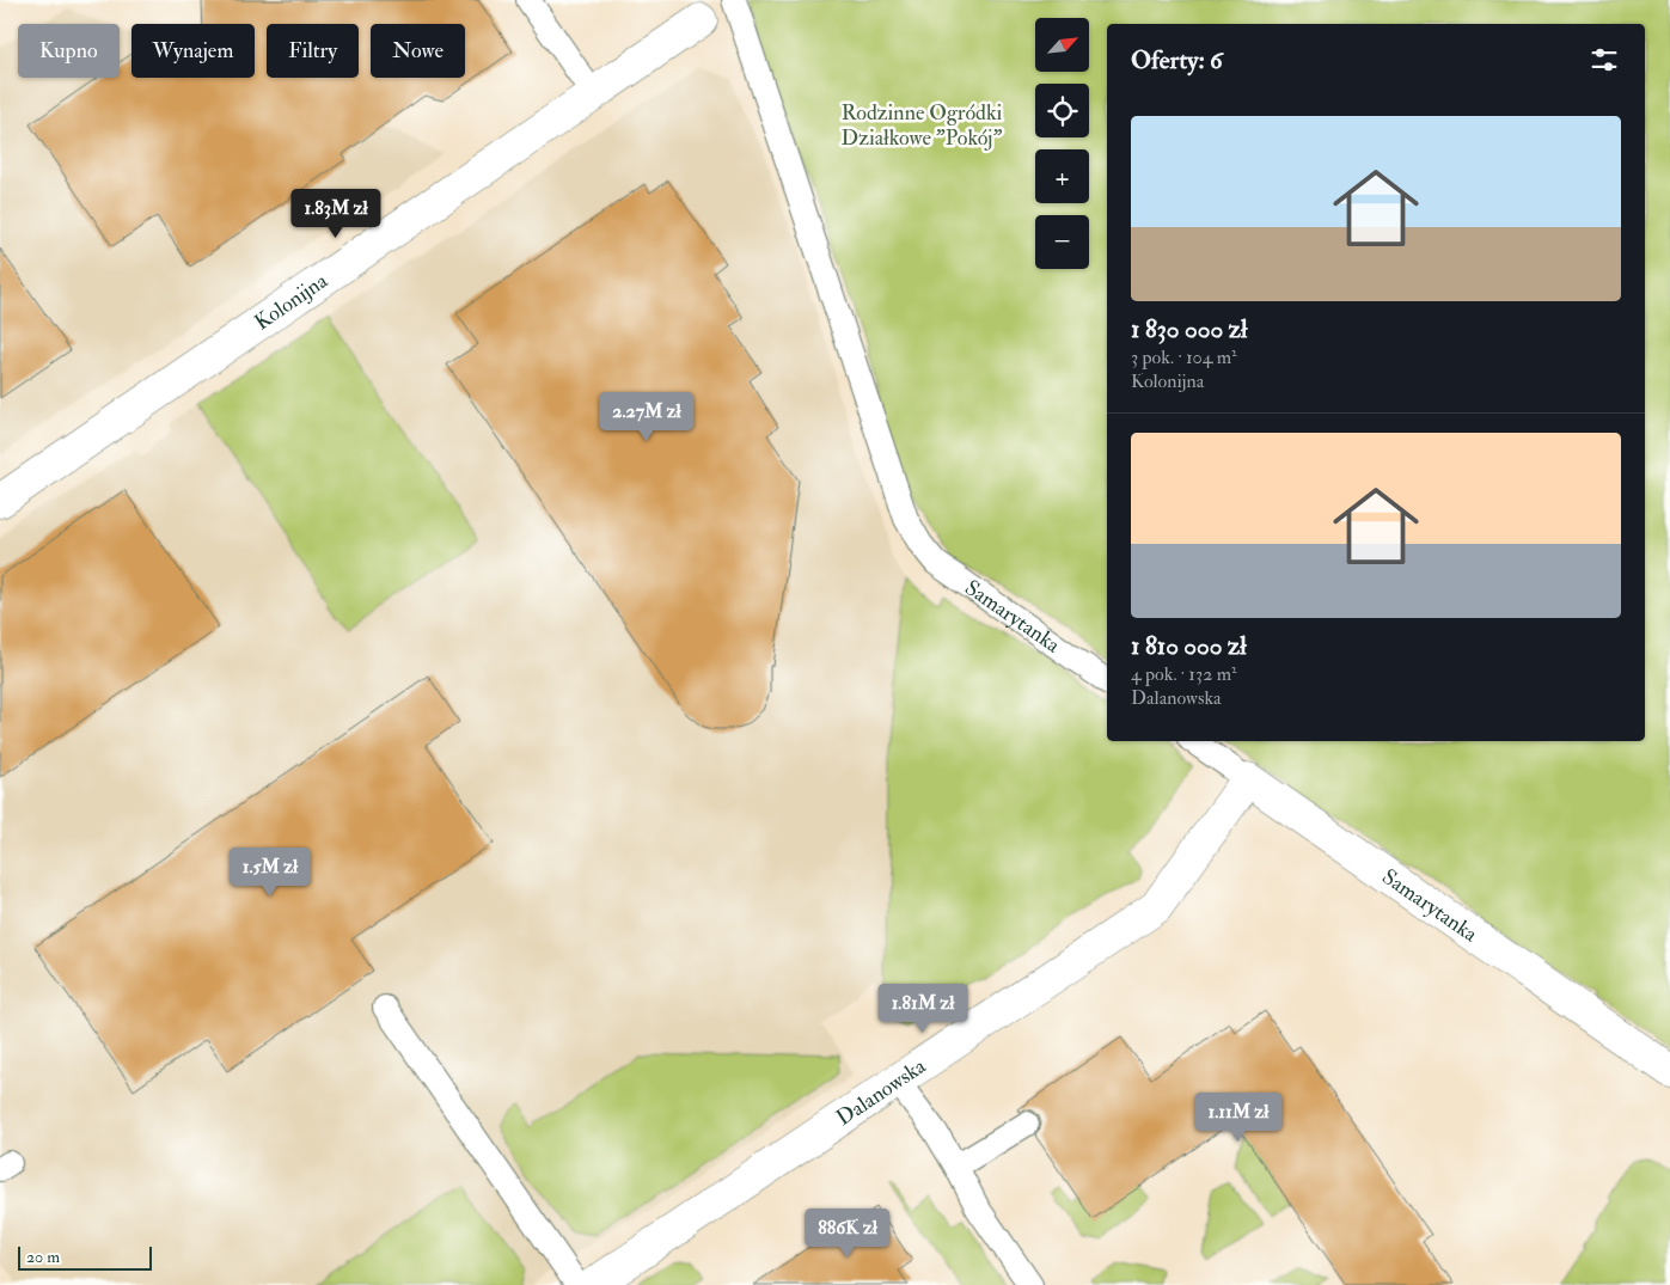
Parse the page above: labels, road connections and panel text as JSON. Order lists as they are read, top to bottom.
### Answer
{
  "streets": {
    "street": ["Kolonijna", "Samarytanka", "Dalanowska"]
  },
  "crossings": [
    ["Samarytanka", "Dalanowska"]
  ],
  "parks": ["Rodzinne Ogródki Działkowe \"Pokój\""],
  "scale_bar": "20 m",
  "north": "top right",
  "page": {
    "map_buttons": ["+", "−"],
    "chip": [
      "Kupno",
      "Wynajem",
      "Filtry",
      "Nowe"
    ],
    "heading": "Oferty: 6",
    "list": [
      {
        "name": "1 830 000 zł",
        "note": "3 pok. · 104 m² · Kolonijna"
      },
      {
        "name": "1 810 000 zł",
        "note": "4 pok. · 132 m² · Dalanowska"
      }
    ],
    "price": [
      "1.83M zł",
      "2.27M zł",
      "1.5M zł",
      "1.81M zł",
      "1.11M zł",
      "886K zł"
    ],
    "scale": "20 m"
  }
}
